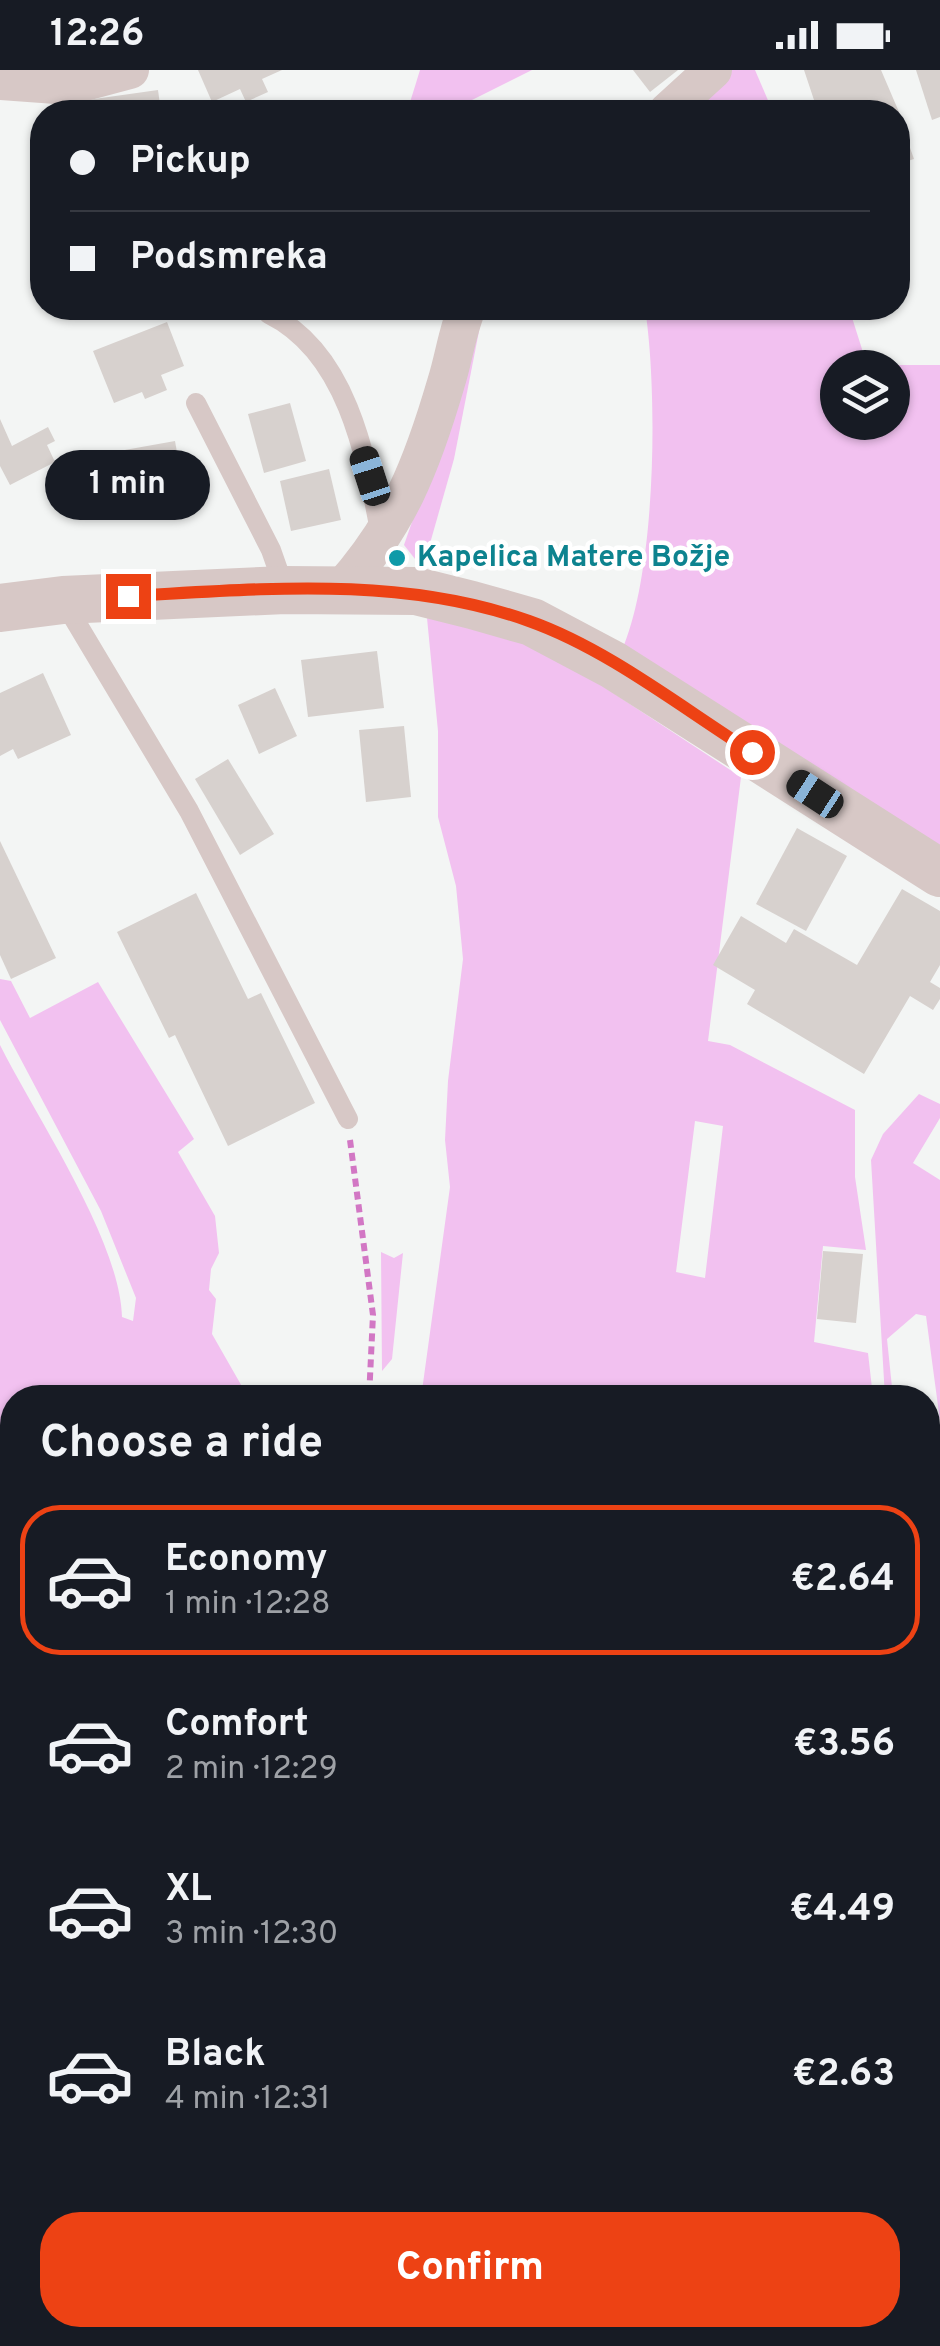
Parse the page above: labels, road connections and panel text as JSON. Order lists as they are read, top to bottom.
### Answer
{
  "places": ["Kapelica Matere Božje"],
  "page": {
    "status": "12:26",
    "banner": ["Pickup", "Podsmreka"],
    "bubble": "1 min",
    "heading": "Choose a ride",
    "list": [
      {
        "name": "Economy",
        "note": "1 min · 12:28",
        "value": "€2.64"
      },
      {
        "name": "Comfort",
        "note": "2 min · 12:29",
        "value": "€3.56"
      },
      {
        "name": "XL",
        "note": "3 min · 12:30",
        "value": "€4.49"
      },
      {
        "name": "Black",
        "note": "4 min · 12:31",
        "value": "€2.63"
      }
    ],
    "buttons": "Confirm"
  }
}
